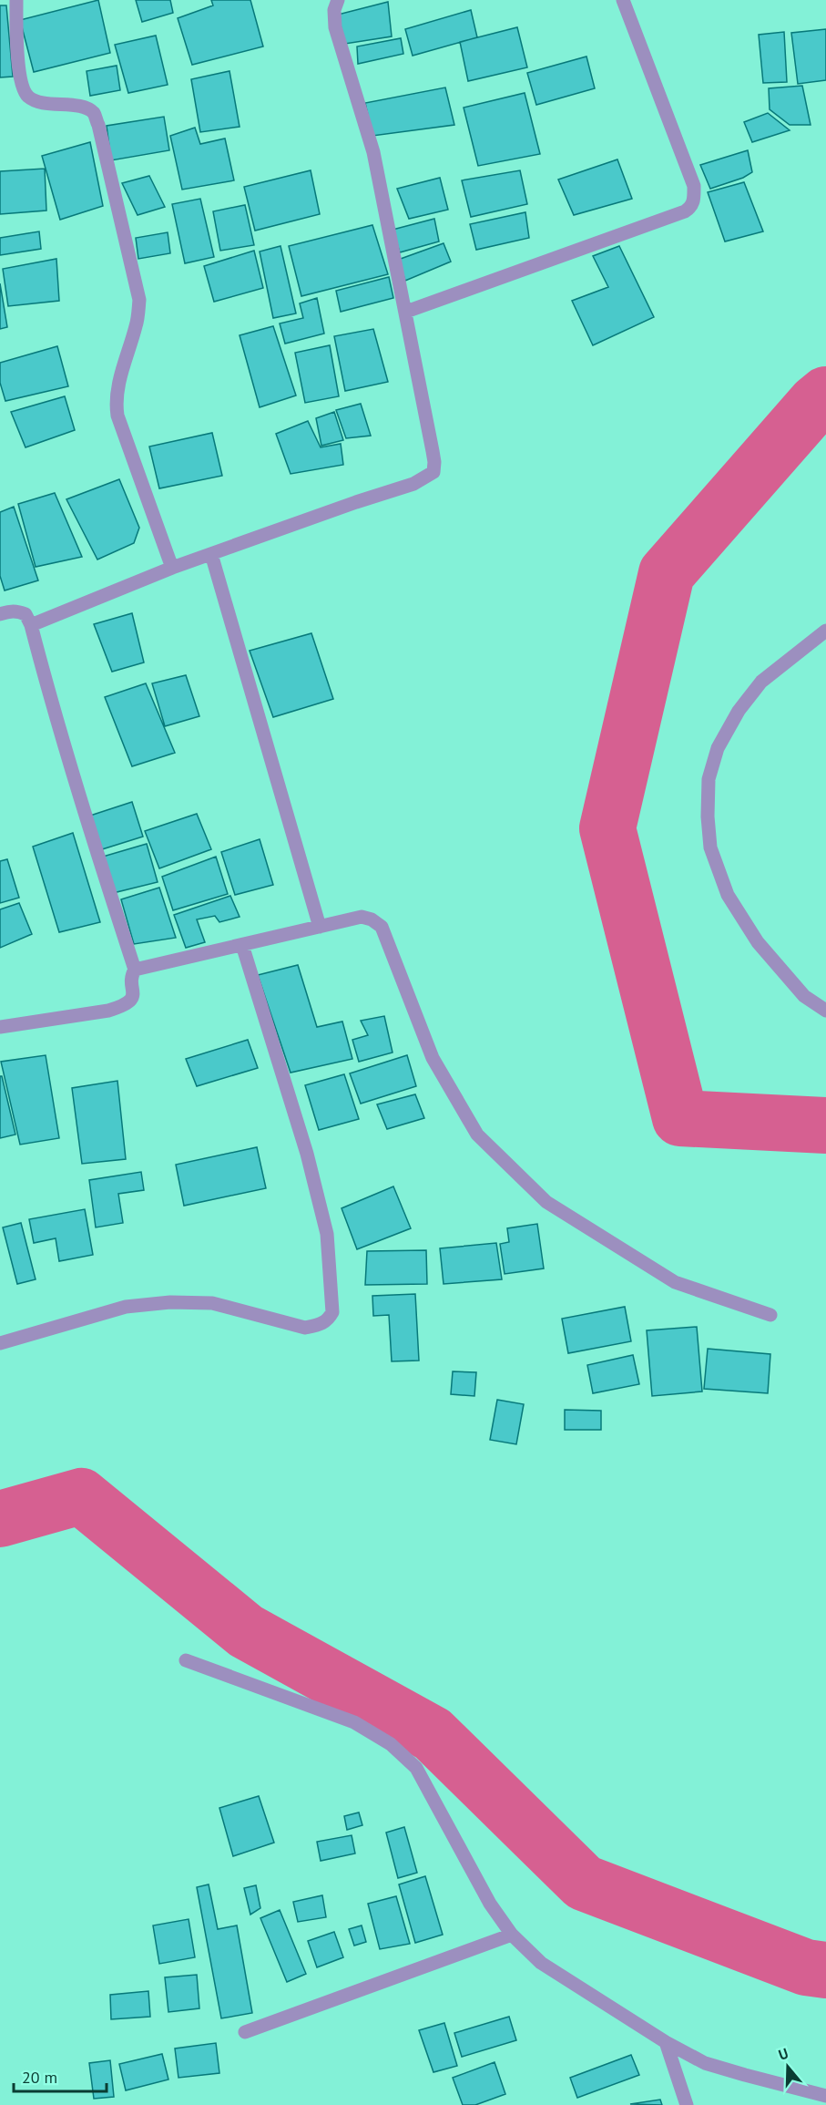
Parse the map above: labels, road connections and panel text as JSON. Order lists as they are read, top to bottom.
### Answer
{
  "scale_bar": "20 m",
  "north": "top"
}
